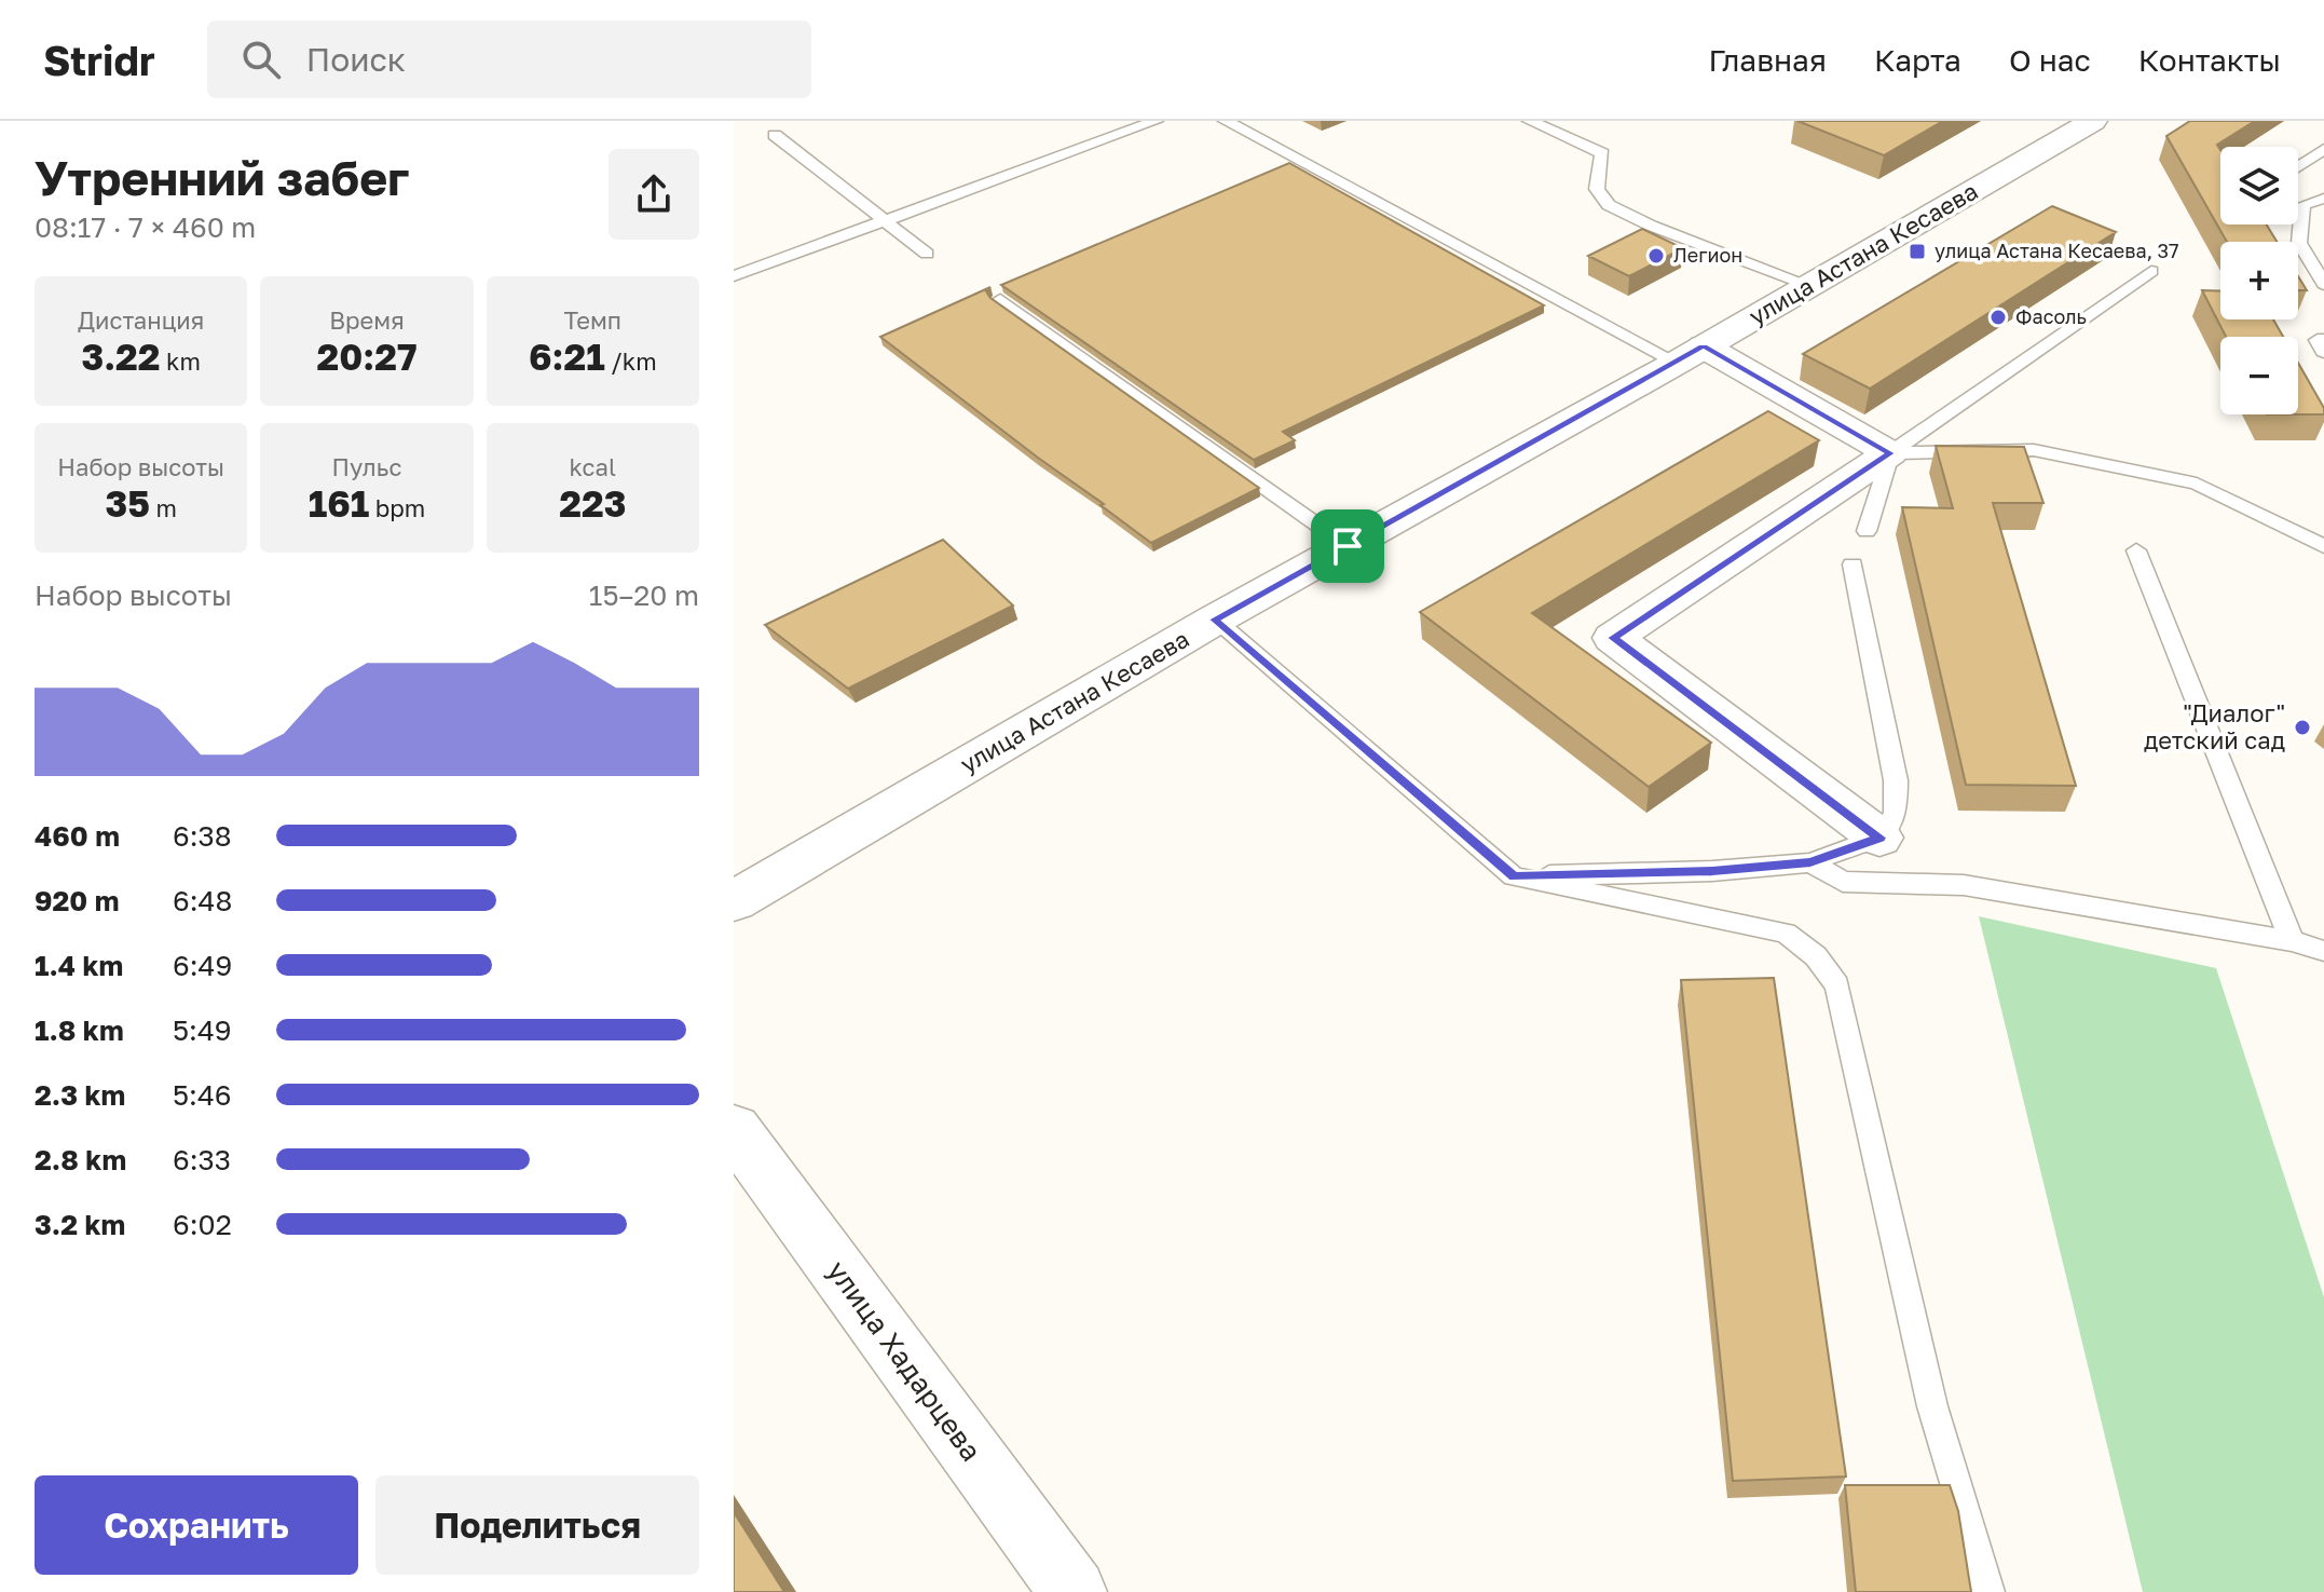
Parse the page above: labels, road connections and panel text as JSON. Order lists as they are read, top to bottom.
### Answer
{
  "streets": {
    "street": ["улица Астана Кесаева", "улица Хадарцева"]
  },
  "places": {
    "transit": ["улица Астана Кесаева, 37"],
    "other": ["Легион", "Фасоль", "\"Диалог\" детский сад"]
  },
  "page": {
    "header": "Stridr",
    "search": "Поиск",
    "nav": [
      "Главная",
      "Карта",
      "О нас",
      "Контакты"
    ],
    "heading": ["Утренний забег", "08:17 · 7 × 460 m"],
    "map_buttons": ["+", "−"],
    "stats": [
      ["Дистанция", "3.22 km"],
      ["Время", "20:27"],
      ["Темп", "6:21 /km"],
      ["Набор высоты", "35 m"],
      ["Пульс", "161 bpm"],
      ["kcal", "223"]
    ],
    "chart": ["Набор высоты", "15–20 m"],
    "list": [
      {
        "name": "460 m",
        "note": "6:38"
      },
      {
        "name": "920 m",
        "note": "6:48"
      },
      {
        "name": "1.4 km",
        "note": "6:49"
      },
      {
        "name": "1.8 km",
        "note": "5:49"
      },
      {
        "name": "2.3 km",
        "note": "5:46"
      },
      {
        "name": "2.8 km",
        "note": "6:33"
      },
      {
        "name": "3.2 km",
        "note": "6:02"
      }
    ],
    "buttons": ["Сохранить", "Поделиться"]
  }
}
